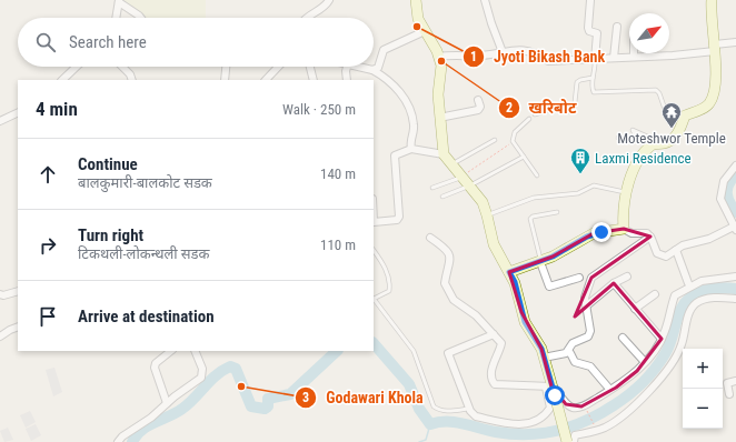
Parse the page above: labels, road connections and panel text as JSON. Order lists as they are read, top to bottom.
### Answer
{
  "places": {
    "other": ["Jyoti Bikash Bank", "खरिबोट", "Godawari Khola"],
    "temple": ["Moteshwor Temple"],
    "building": ["Laxmi Residence"]
  },
  "north": "top right",
  "page": {
    "search": "Search here",
    "heading": ["4 min", "Walk · 250 m"],
    "list": [
      ["Continue", "बालकुमारी-बालकोट सडक", "140 m"],
      ["Turn right", "टिकथली-लोकन्थली सडक", "110 m"],
      "Arrive at destination"
    ],
    "map_buttons": ["+", "−"]
  }
}
